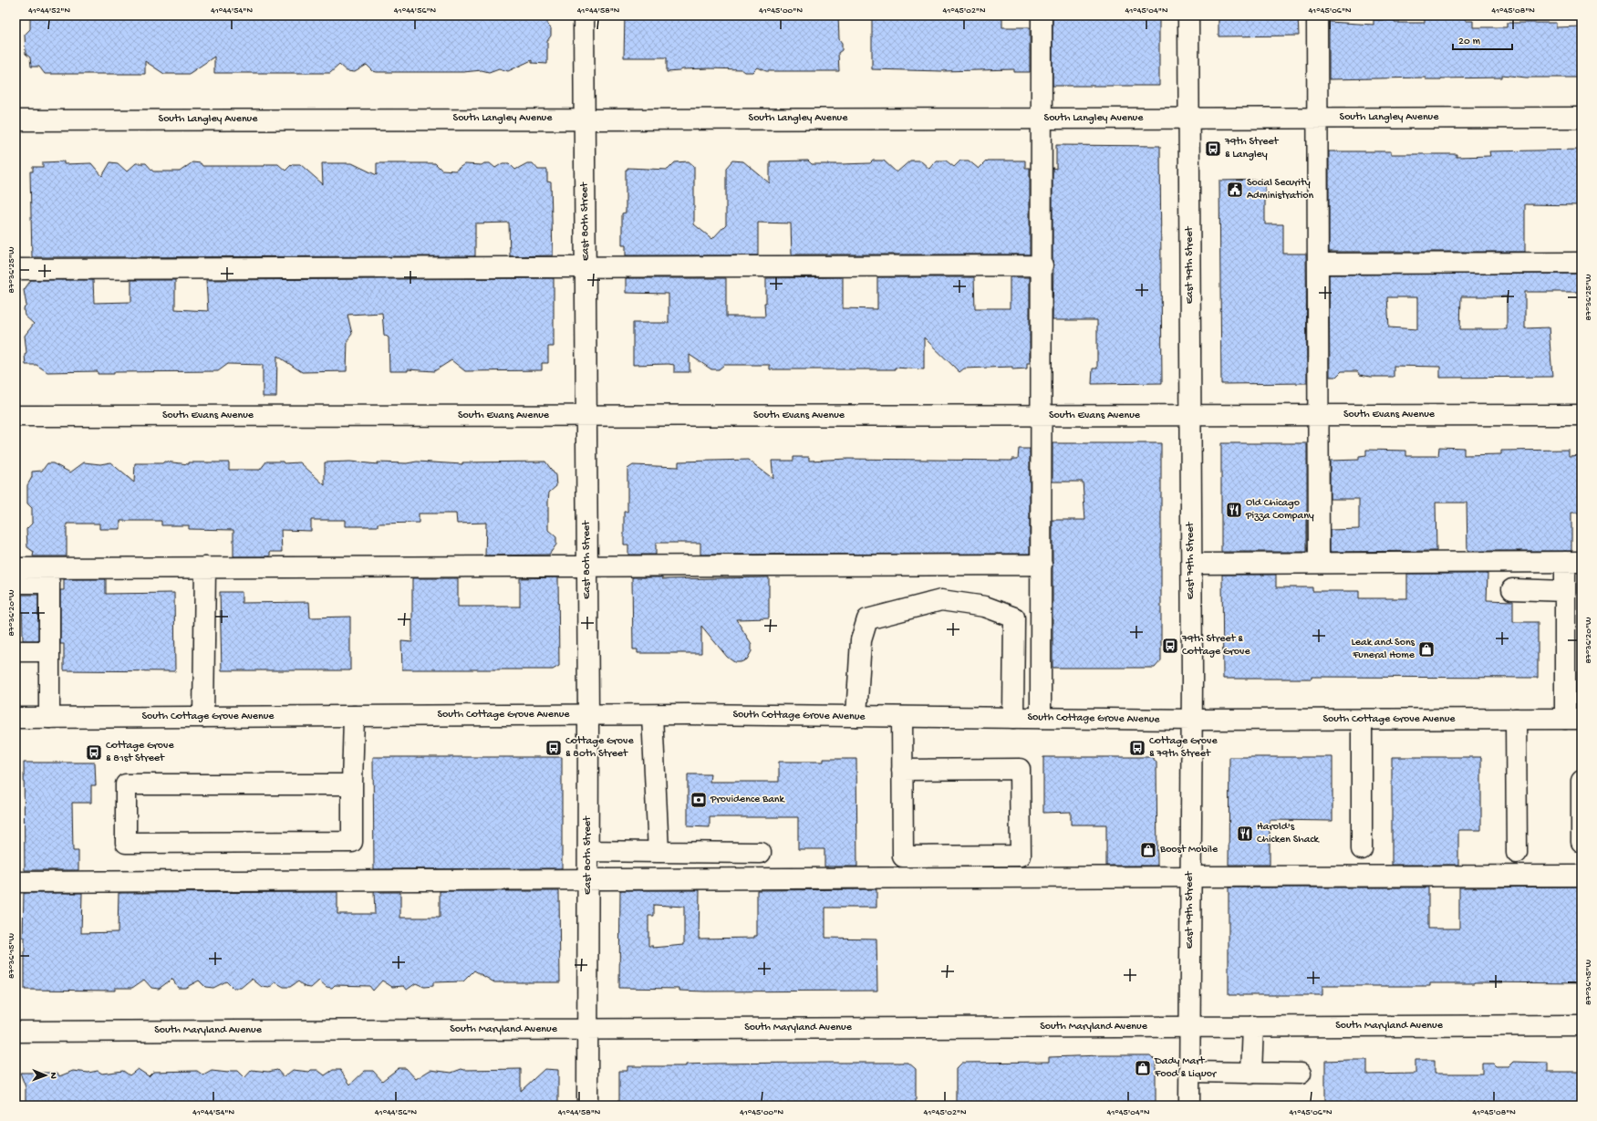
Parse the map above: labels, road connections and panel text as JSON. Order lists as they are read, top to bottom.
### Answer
{
  "streets": {
    "street": [
      "South Langley Avenue",
      "East 80th Street",
      "East 79th Street",
      "South Evans Avenue",
      "South Cottage Grove Avenue",
      "South Maryland Avenue"
    ]
  },
  "crossings": [
    ["South Langley Avenue", "East 80th Street"],
    ["South Langley Avenue", "East 79th Street"],
    ["East 80th Street", "South Evans Avenue"],
    ["East 80th Street", "South Cottage Grove Avenue"],
    ["East 80th Street", "South Maryland Avenue"],
    ["East 79th Street", "South Evans Avenue"],
    ["East 79th Street", "South Cottage Grove Avenue"],
    ["East 79th Street", "South Maryland Avenue"]
  ],
  "places": {
    "bus stop": [
      "79th Street & Langley",
      "79th Street & Cottage Grove",
      "Cottage Grove & 80th Street",
      "Cottage Grove & 79th Street",
      "Cottage Grove & 81st Street"
    ],
    "public building": ["Social Security Administration"],
    "restaurant": ["Old Chicago Pizza Company", "Harold's Chicken Shack"],
    "shop": ["Leak and Sons Funeral Home", "Boost Mobile", "Dady Mart Food & Liquor"],
    "bank": ["Providence Bank"]
  },
  "scale_bar": "20 m",
  "north": "right",
  "coordinates": [
    "41°44'52\"N",
    "41°44'54\"N",
    "41°44'56\"N",
    "41°44'58\"N",
    "41°45'00\"N",
    "41°45'02\"N",
    "41°45'04\"N",
    "41°45'06\"N",
    "41°45'08\"N",
    "87°36'25\"W",
    "87°36'20\"W",
    "87°36'15\"W"
  ]
}
